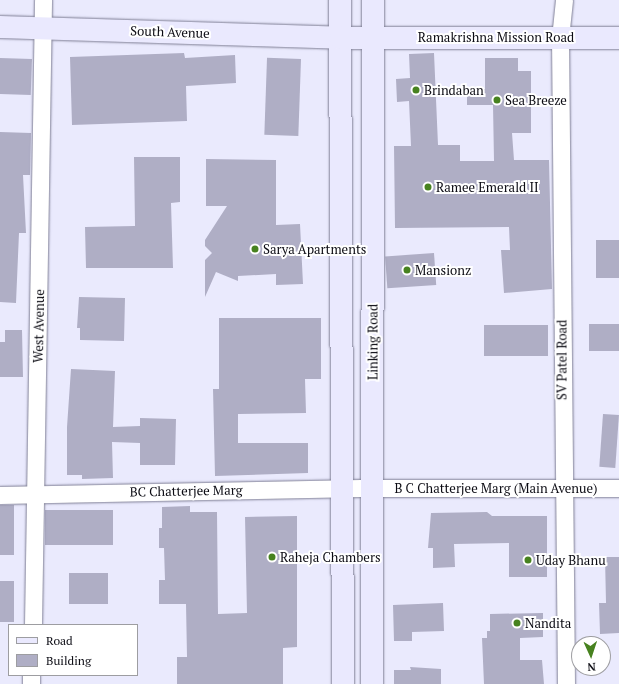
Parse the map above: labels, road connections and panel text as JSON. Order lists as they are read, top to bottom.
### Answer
{
  "streets": {
    "main road": ["South Avenue", "Ramakrishna Mission Road", "Linking Road"],
    "street": [
      "West Avenue",
      "SV Patel Road",
      "B C Chatterjee Marg (Main Avenue)",
      "BC Chatterjee Marg"
    ]
  },
  "crossings": [
    ["South Avenue", "Ramakrishna Mission Road"],
    ["South Avenue", "West Avenue"],
    ["South Avenue", "Linking Road"],
    ["Ramakrishna Mission Road", "Linking Road"],
    ["Ramakrishna Mission Road", "SV Patel Road"],
    ["West Avenue", "BC Chatterjee Marg"],
    ["Linking Road", "B C Chatterjee Marg (Main Avenue)"],
    ["Linking Road", "BC Chatterjee Marg"],
    ["SV Patel Road", "B C Chatterjee Marg (Main Avenue)"],
    ["B C Chatterjee Marg (Main Avenue)", "BC Chatterjee Marg"]
  ],
  "places": [
    "Brindaban",
    "Sea Breeze",
    "Ramee Emerald II",
    "Sarya Apartments",
    "Mansionz",
    "Raheja Chambers",
    "Uday Bhanu",
    "Nandita"
  ],
  "legend": ["Road", "Building"],
  "north": "bottom"
}
